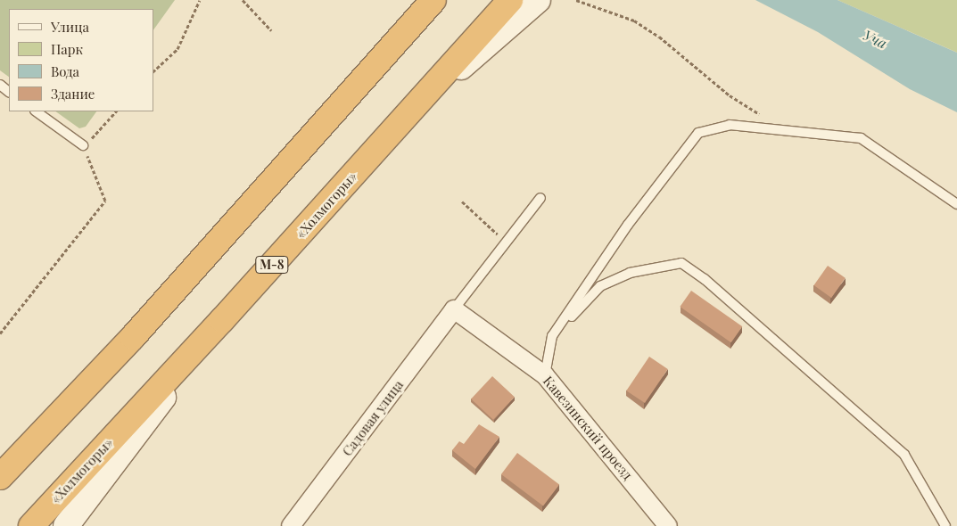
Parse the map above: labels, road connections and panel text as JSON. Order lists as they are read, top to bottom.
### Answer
{
  "streets": {
    "highway": ["«Холмогоры»", "М-8"],
    "street": ["Садовая улица", "Кавезинский проезд"]
  },
  "crossings": [
    ["Садовая улица", "Кавезинский проезд"]
  ],
  "water": ["Уча"],
  "legend": [
    "Улица",
    "Парк",
    "Вода",
    "Здание"
  ]
}
